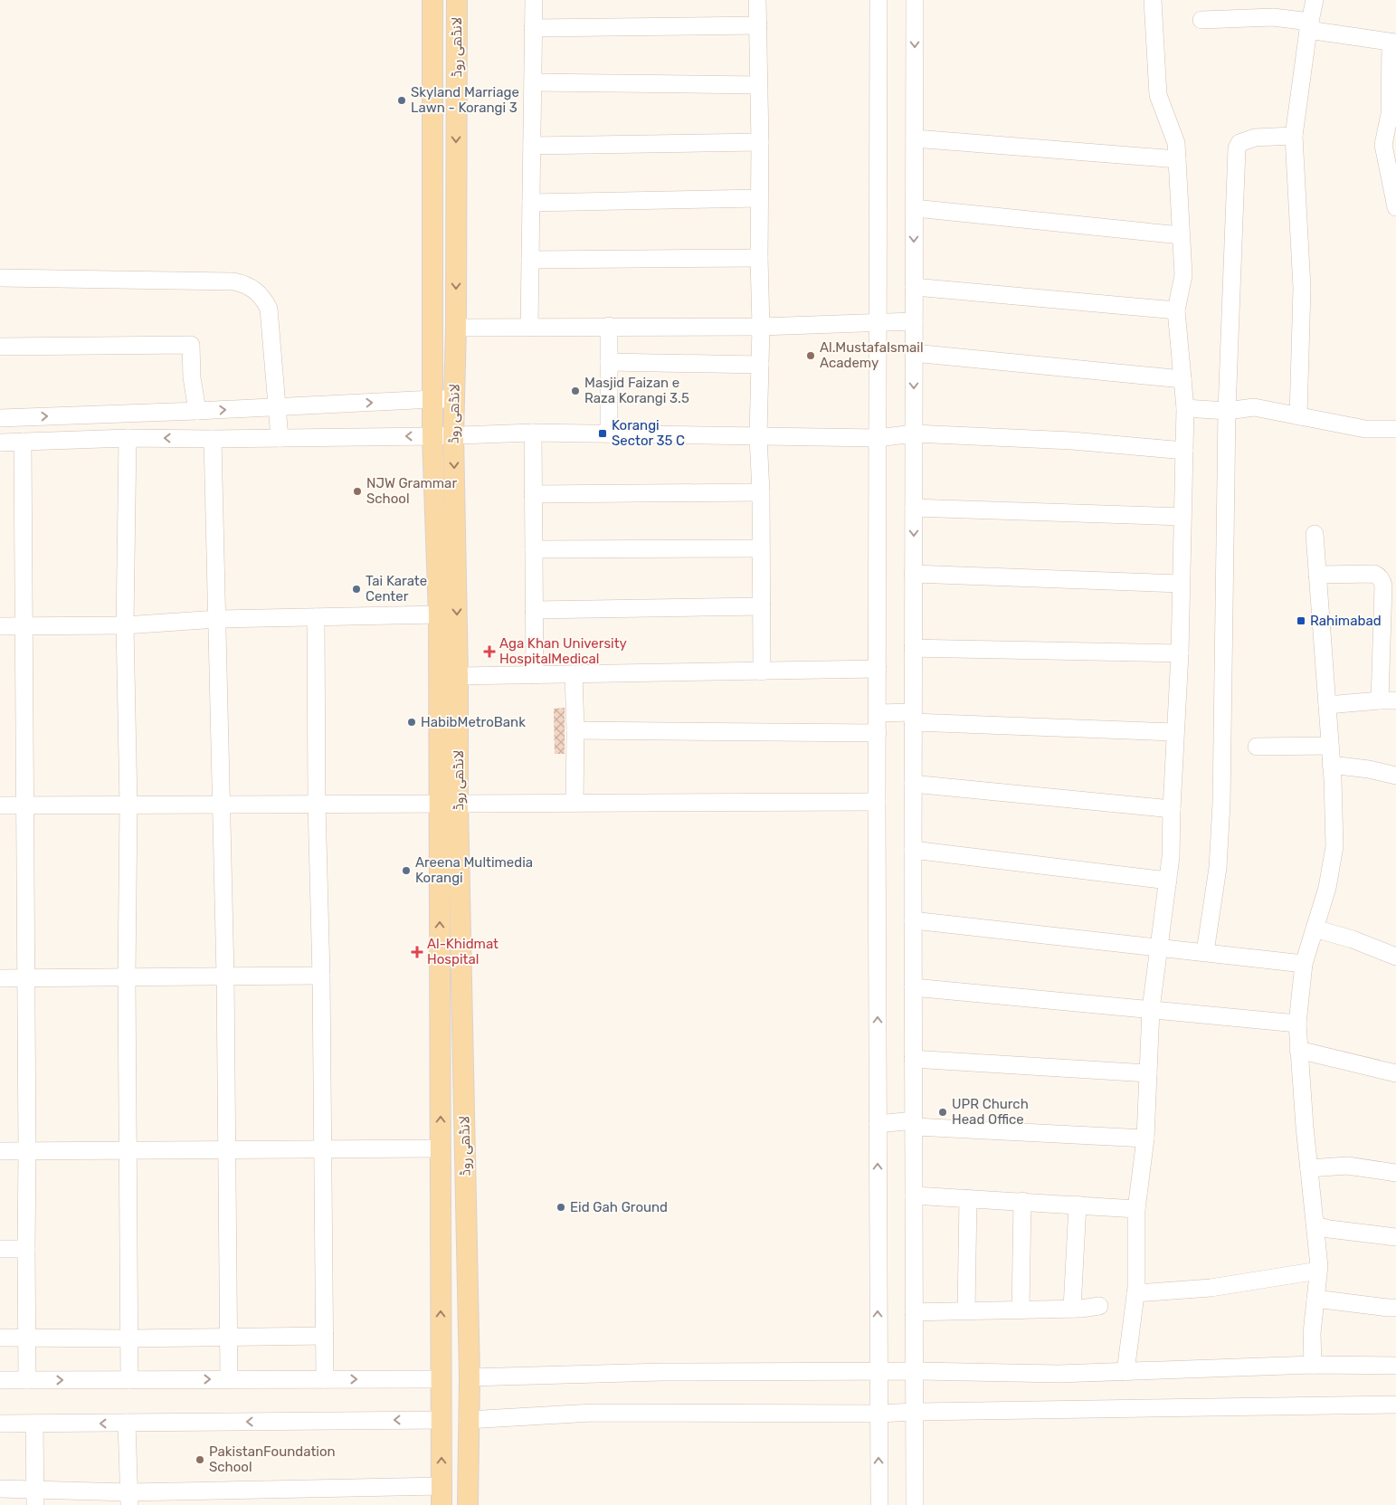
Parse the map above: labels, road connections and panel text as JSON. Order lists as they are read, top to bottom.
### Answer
{
  "streets": {
    "main road": ["لانڈھی روڈ"]
  },
  "places": {
    "other": [
      "Skyland Marriage Lawn - Korangi 3",
      "Al.MustafaIsmail Academy",
      "Masjid Faizan e Raza Korangi 3.5",
      "NJW Grammar School",
      "Tai Karate Center",
      "HabibMetroBank",
      "Areena Multimedia Korangi",
      "UPR Church Head Office",
      "Eid Gah Ground",
      "PakistanFoundation School"
    ],
    "transit": ["Korangi Sector 35 C", "Rahimabad"],
    "health": ["Aga Khan University HospitalMedical", "Al-Khidmat Hospital"]
  }
}
